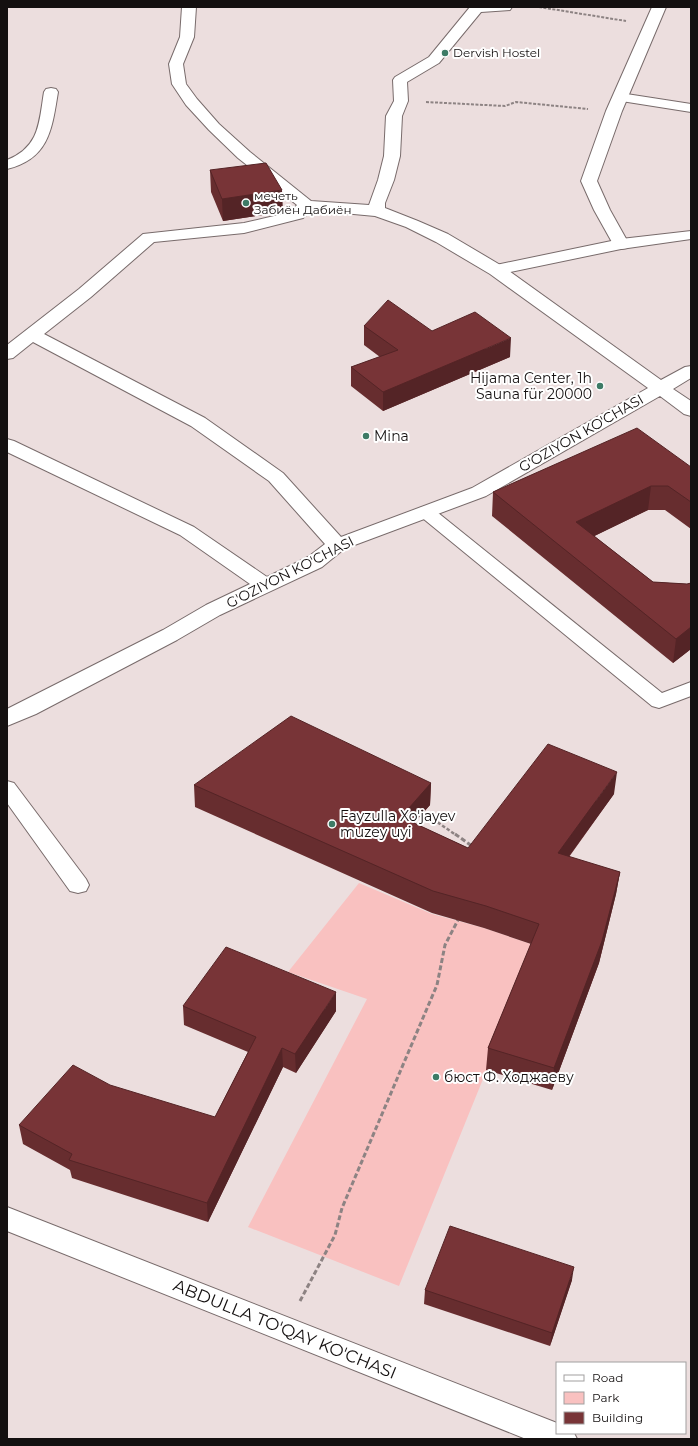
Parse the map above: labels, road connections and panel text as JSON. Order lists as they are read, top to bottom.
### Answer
{
  "streets": {
    "street": ["G'OZIYON KO'CHASI", "ABDULLA TO'QAY KO'CHASI"]
  },
  "places": [
    "Dervish Hostel",
    "мечеть Забиён Дабиён",
    "Hijama Center, 1h Sauna für 20000",
    "Mina",
    "Fayzulla Xo'jayev muzey uyi",
    "бюст Ф. Ходжаеву"
  ],
  "legend": ["Road", "Park", "Building"]
}
